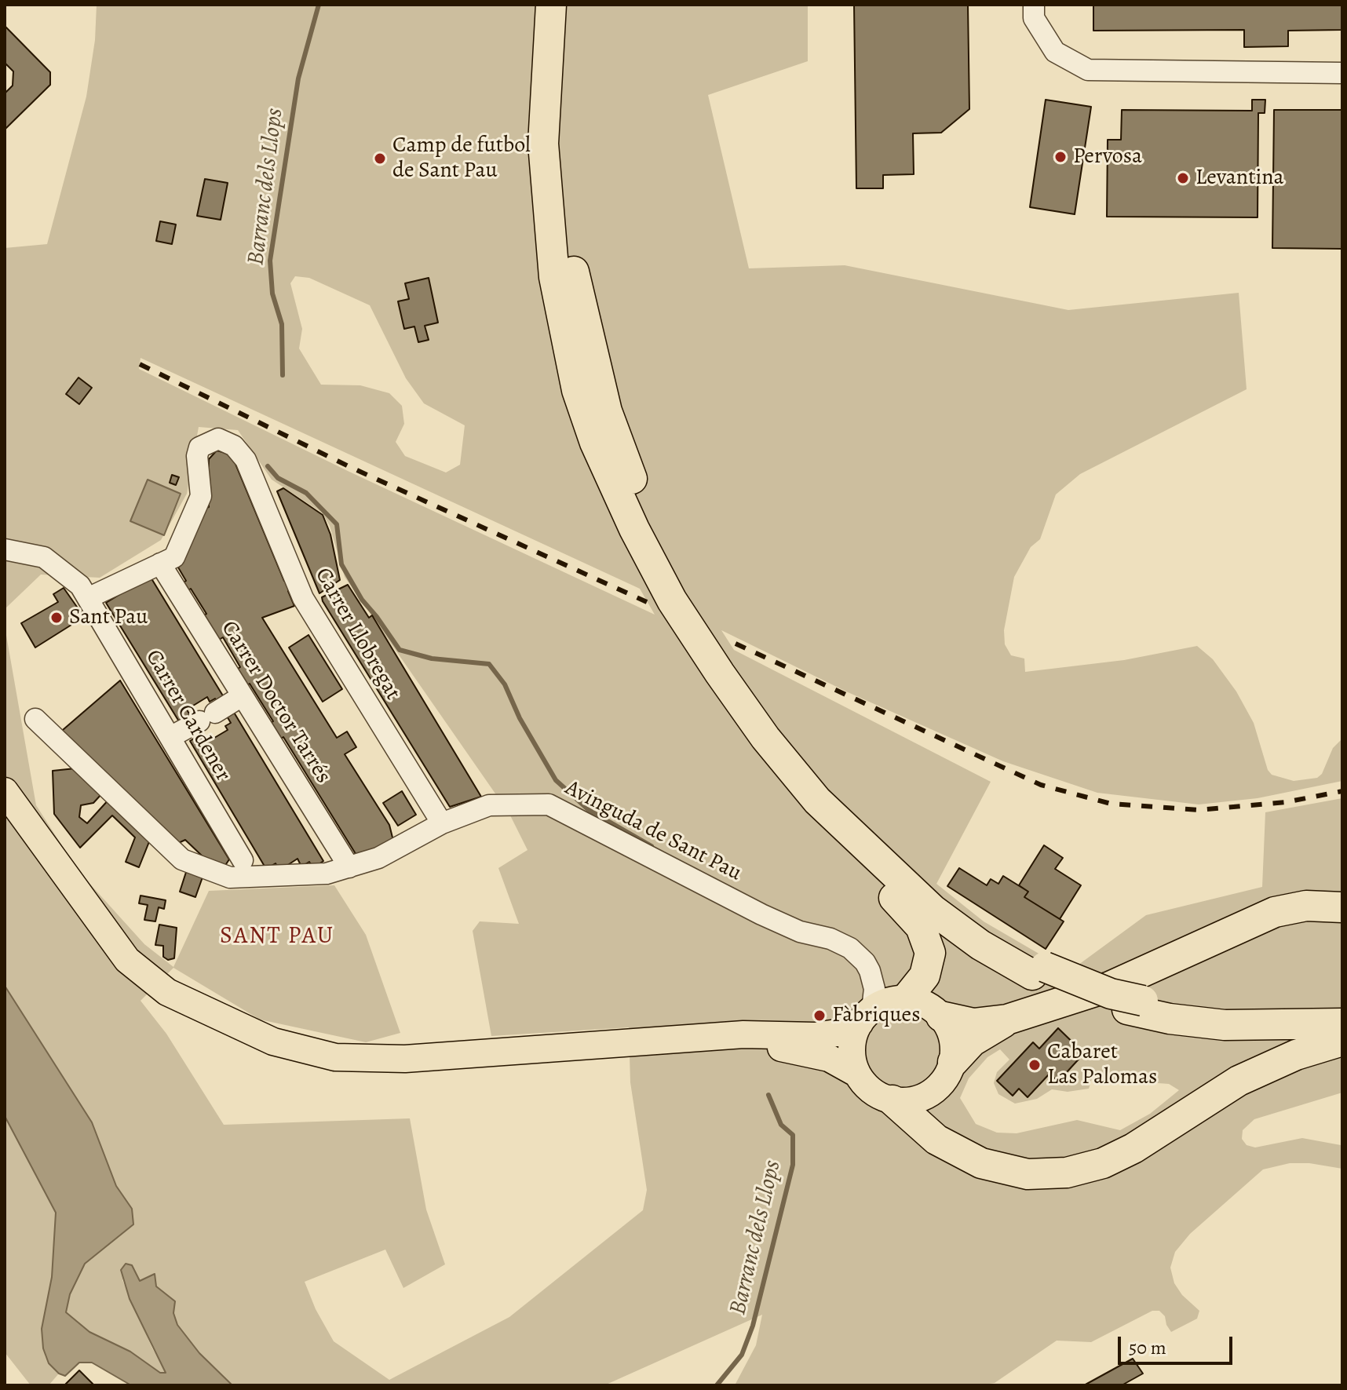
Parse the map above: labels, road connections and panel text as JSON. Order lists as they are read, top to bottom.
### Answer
{
  "streets": {
    "street": [
      "Carrer Llobregat",
      "Carrer Doctor Tarrés",
      "Carrer Cardener",
      "Avinguda de Sant Pau"
    ]
  },
  "crossings": [
    ["Carrer Llobregat", "Carrer Doctor Tarrés"],
    ["Carrer Llobregat", "Avinguda de Sant Pau"],
    ["Carrer Doctor Tarrés", "Avinguda de Sant Pau"]
  ],
  "districts": ["SANT PAU"],
  "water": ["Barranc dels Llops"],
  "places": [
    "Pervosa",
    "Camp de futbol de Sant Pau",
    "Levantina",
    "Sant Pau",
    "Fàbriques",
    "Cabaret Las Palomas"
  ],
  "scale_bar": "50 m"
}
